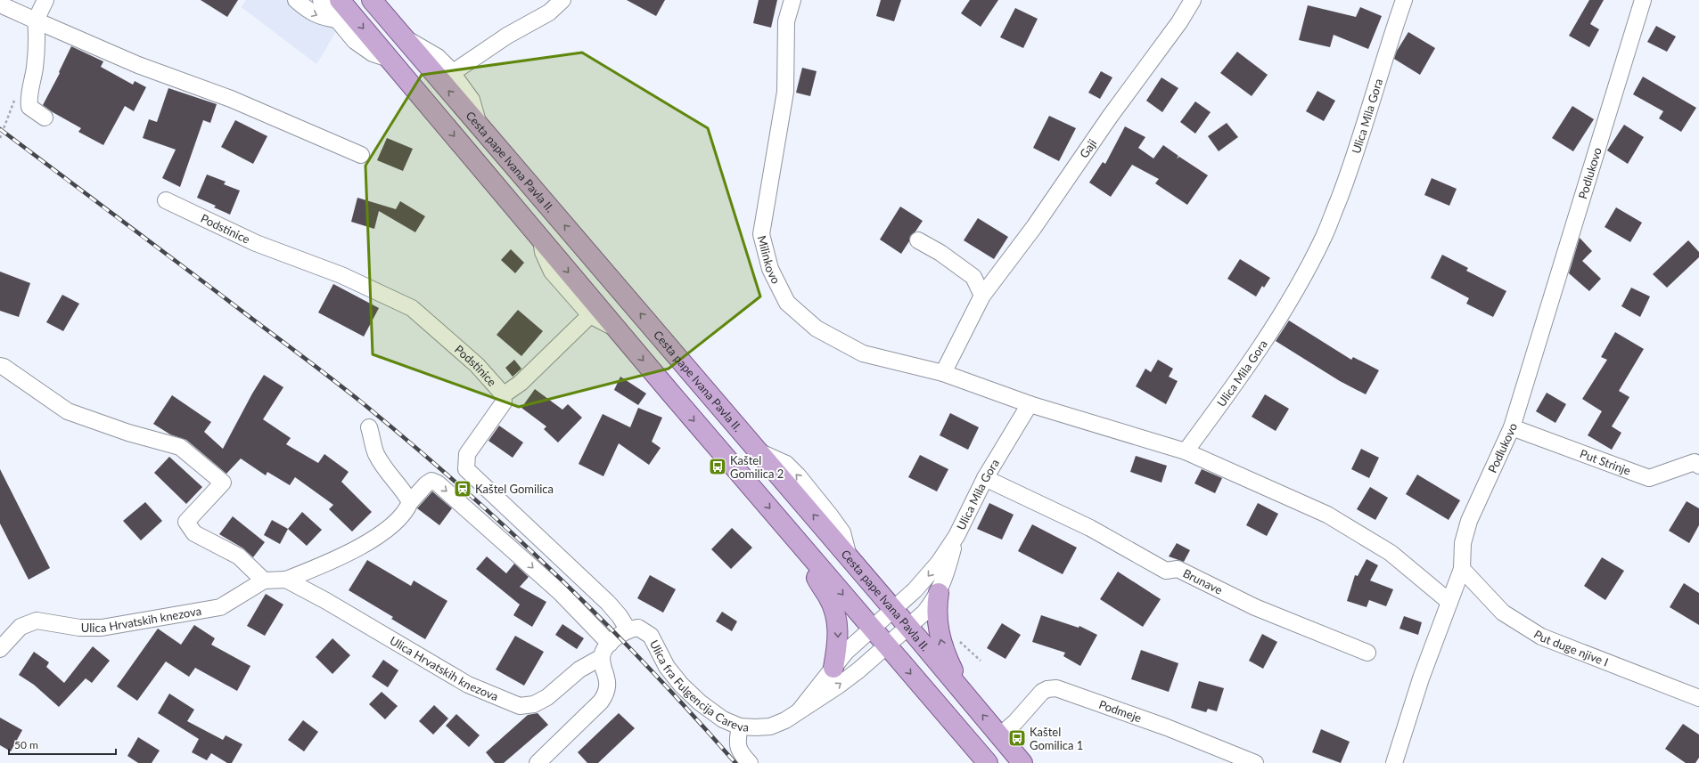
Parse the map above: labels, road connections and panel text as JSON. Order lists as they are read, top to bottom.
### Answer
{
  "streets": {
    "main road": ["Cesta pape Ivana Pavla II."],
    "street": [
      "Ulica Mila Gora",
      "Gaji",
      "Podlukovo",
      "Podstinice",
      "Milinkovo",
      "Put Strinje",
      "Brunave",
      "Ulica Hrvatskih knezova",
      "Put duge njive I",
      "Ulica fra Fulgencija Careva",
      "Podmeje"
    ]
  },
  "crossings": [
    ["Ulica Mila Gora", "Cesta pape Ivana Pavla II."],
    ["Ulica Mila Gora", "Brunave"],
    ["Ulica Mila Gora", "Ulica fra Fulgencija Careva"],
    ["Gaji", "Milinkovo"],
    ["Cesta pape Ivana Pavla II.", "Ulica fra Fulgencija Careva"],
    ["Cesta pape Ivana Pavla II.", "Podmeje"],
    ["Podlukovo", "Put Strinje"],
    ["Podlukovo", "Put duge njive I"],
    ["Podstinice", "Ulica fra Fulgencija Careva"]
  ],
  "places": {
    "bus stop": ["Kaštel Gomilica 2", "Kaštel Gomilica 1"],
    "station": ["Kaštel Gomilica"]
  },
  "scale_bar": "50 m"
}
